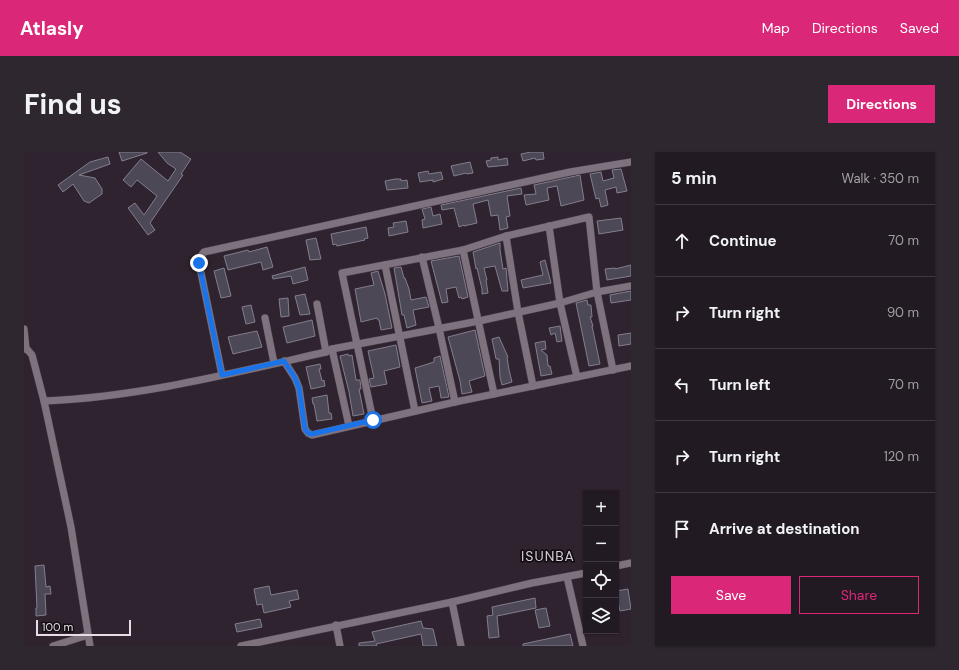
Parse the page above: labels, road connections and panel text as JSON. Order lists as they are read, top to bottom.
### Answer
{
  "districts": ["ISUNBA"],
  "scale_bar": "100 m",
  "page": {
    "header": "Atlasly",
    "nav": ["Map", "Directions", "Saved"],
    "buttons": [
      "Directions",
      ["Save", "Share"]
    ],
    "title": "Find us",
    "heading": ["5 min", "Walk · 350 m"],
    "list": [
      ["Continue", "70 m"],
      ["Turn right", "90 m"],
      ["Turn left", "70 m"],
      ["Turn right", "120 m"],
      "Arrive at destination"
    ],
    "map_buttons": ["+", "−"],
    "scale": "100 m"
  }
}
